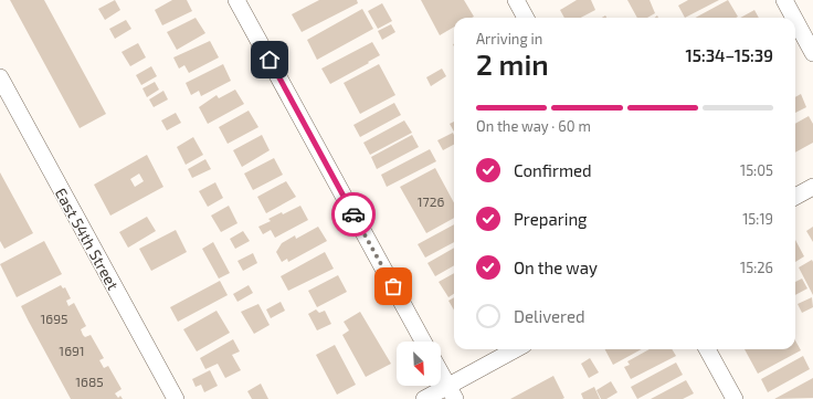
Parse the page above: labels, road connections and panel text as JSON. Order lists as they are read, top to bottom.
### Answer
{
  "streets": {
    "street": ["East 54th Street"]
  },
  "house_numbers": [
    "1726",
    "1695",
    "1691",
    "1685"
  ],
  "north": "bottom right",
  "page": {
    "heading": ["2 min", "Arriving in", "15:34–15:39"],
    "bar": "On the way · 60 m",
    "list": [
      ["Confirmed", "15:05"],
      ["Preparing", "15:19"],
      ["On the way", "15:26"],
      "Delivered"
    ]
  }
}
